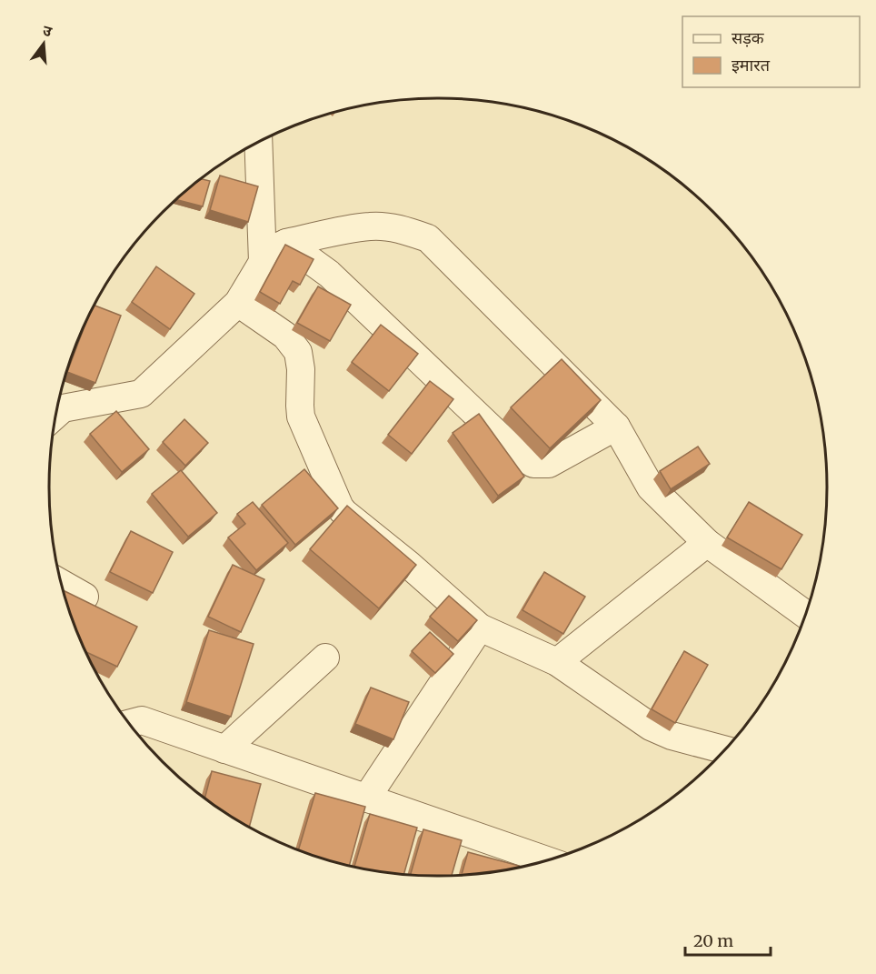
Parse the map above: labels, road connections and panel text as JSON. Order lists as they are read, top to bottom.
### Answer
{
  "legend": ["सड़क", "इमारत"],
  "scale_bar": "20 m",
  "north": "top"
}
